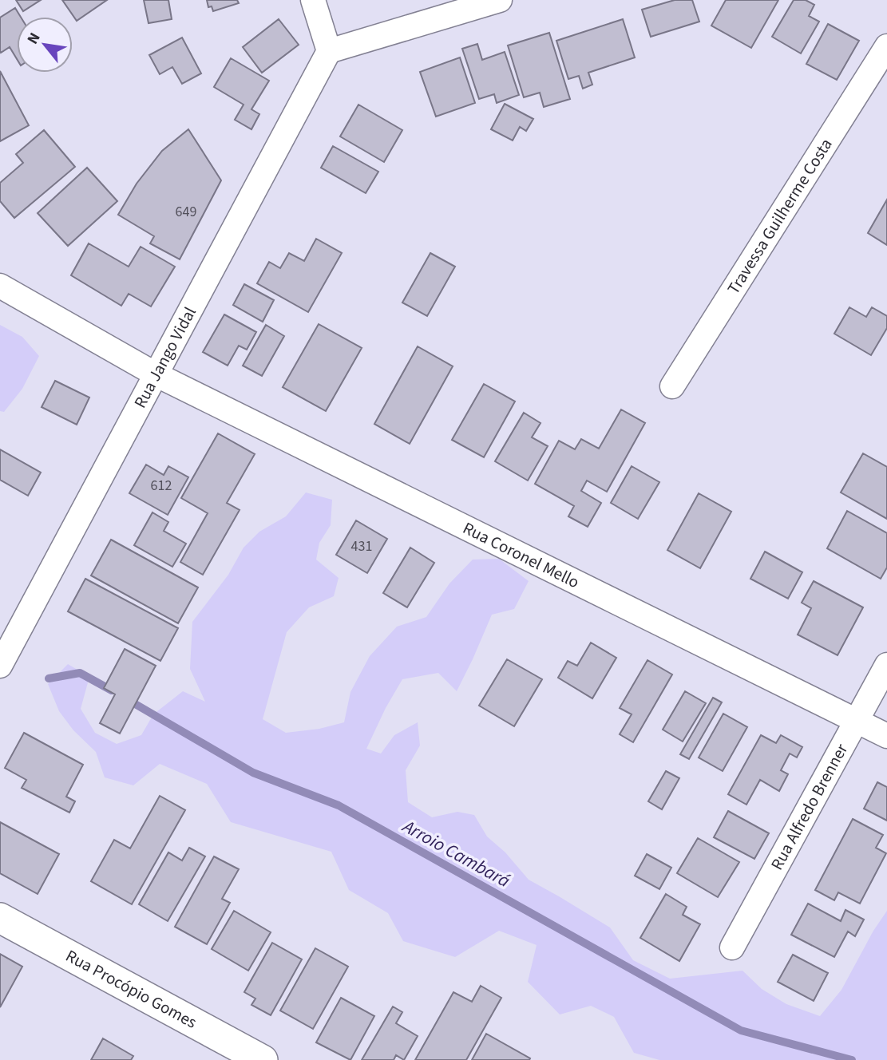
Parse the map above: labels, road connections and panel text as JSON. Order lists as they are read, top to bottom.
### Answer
{
  "streets": {
    "street": [
      "Travessa Guilherme Costa",
      "Rua Jango Vidal",
      "Rua Coronel Mello",
      "Rua Alfredo Brenner",
      "Rua Procópio Gomes"
    ]
  },
  "crossings": [
    ["Rua Jango Vidal", "Rua Coronel Mello"],
    ["Rua Coronel Mello", "Rua Alfredo Brenner"]
  ],
  "water": ["Arroio Cambará"],
  "house_numbers": ["649", "612", "431"],
  "north": "top left"
}
